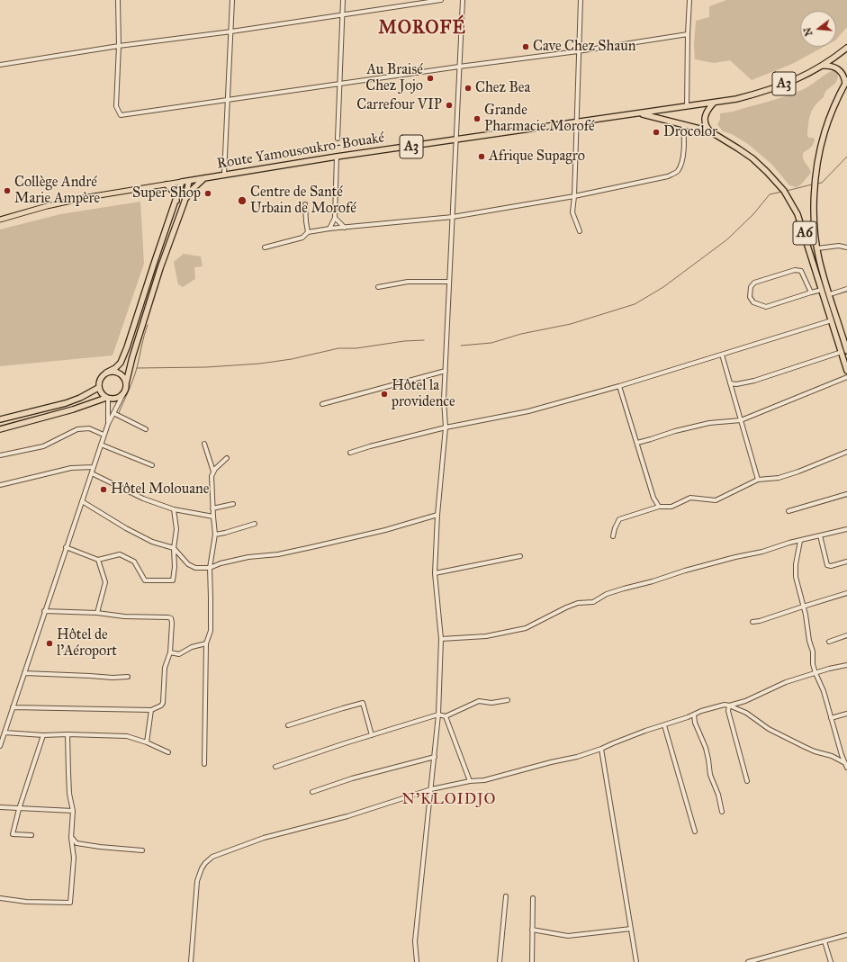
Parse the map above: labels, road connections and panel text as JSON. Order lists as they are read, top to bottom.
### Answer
{
  "streets": {
    "highway": ["A3", "Route Yamousoukro-Bouaké", "A6"]
  },
  "crossings": [
    ["A3", "Route Yamousoukro-Bouaké"],
    ["Route Yamousoukro-Bouaké", "A6"]
  ],
  "districts": ["MOROFÉ", "N'KLOIDJO"],
  "places": [
    "Cave Chez Shaun",
    "Au Braisé Chez Jojo",
    "Chez Bea",
    "Carrefour VIP",
    "Grande Pharmacie Morofé",
    "Drocolor",
    "Afrique Supagro",
    "Collège André Marie Ampère",
    "Super Shop",
    "Centre de Santé Urbain de Morofé",
    "Hôtel la providence",
    "Hôtel Molouane",
    "Hôtel de l'Aéroport"
  ],
  "north": "left"
}
